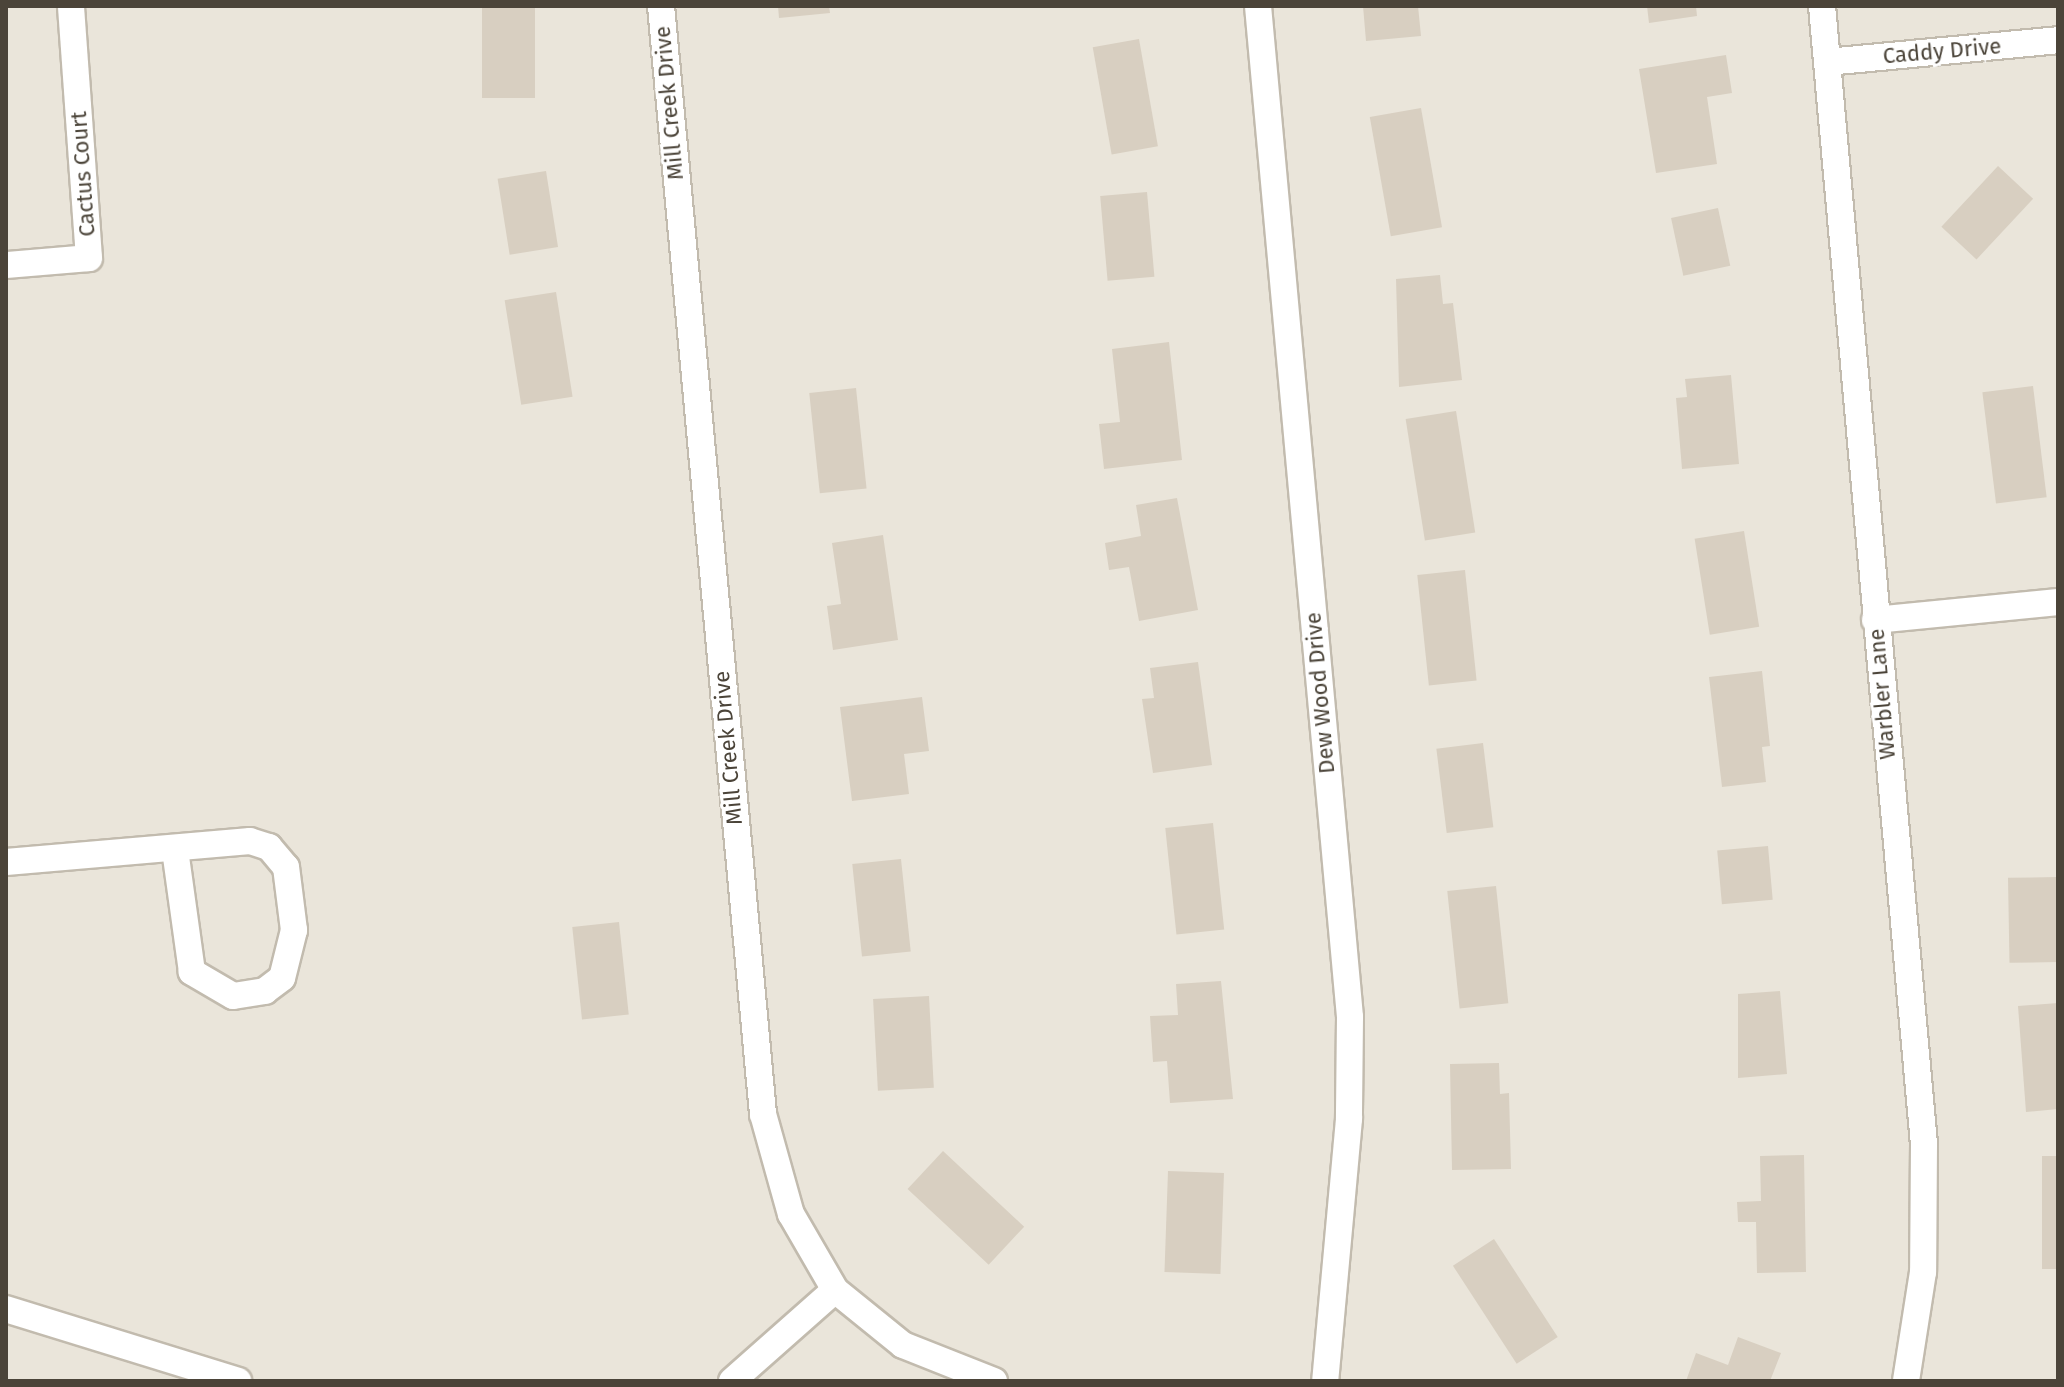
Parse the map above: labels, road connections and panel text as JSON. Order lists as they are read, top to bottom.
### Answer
{
  "streets": {
    "street": [
      "Caddy Drive",
      "Mill Creek Drive",
      "Cactus Court",
      "Dew Wood Drive",
      "Warbler Lane"
    ]
  },
  "crossings": [
    ["Caddy Drive", "Warbler Lane"]
  ]
}
